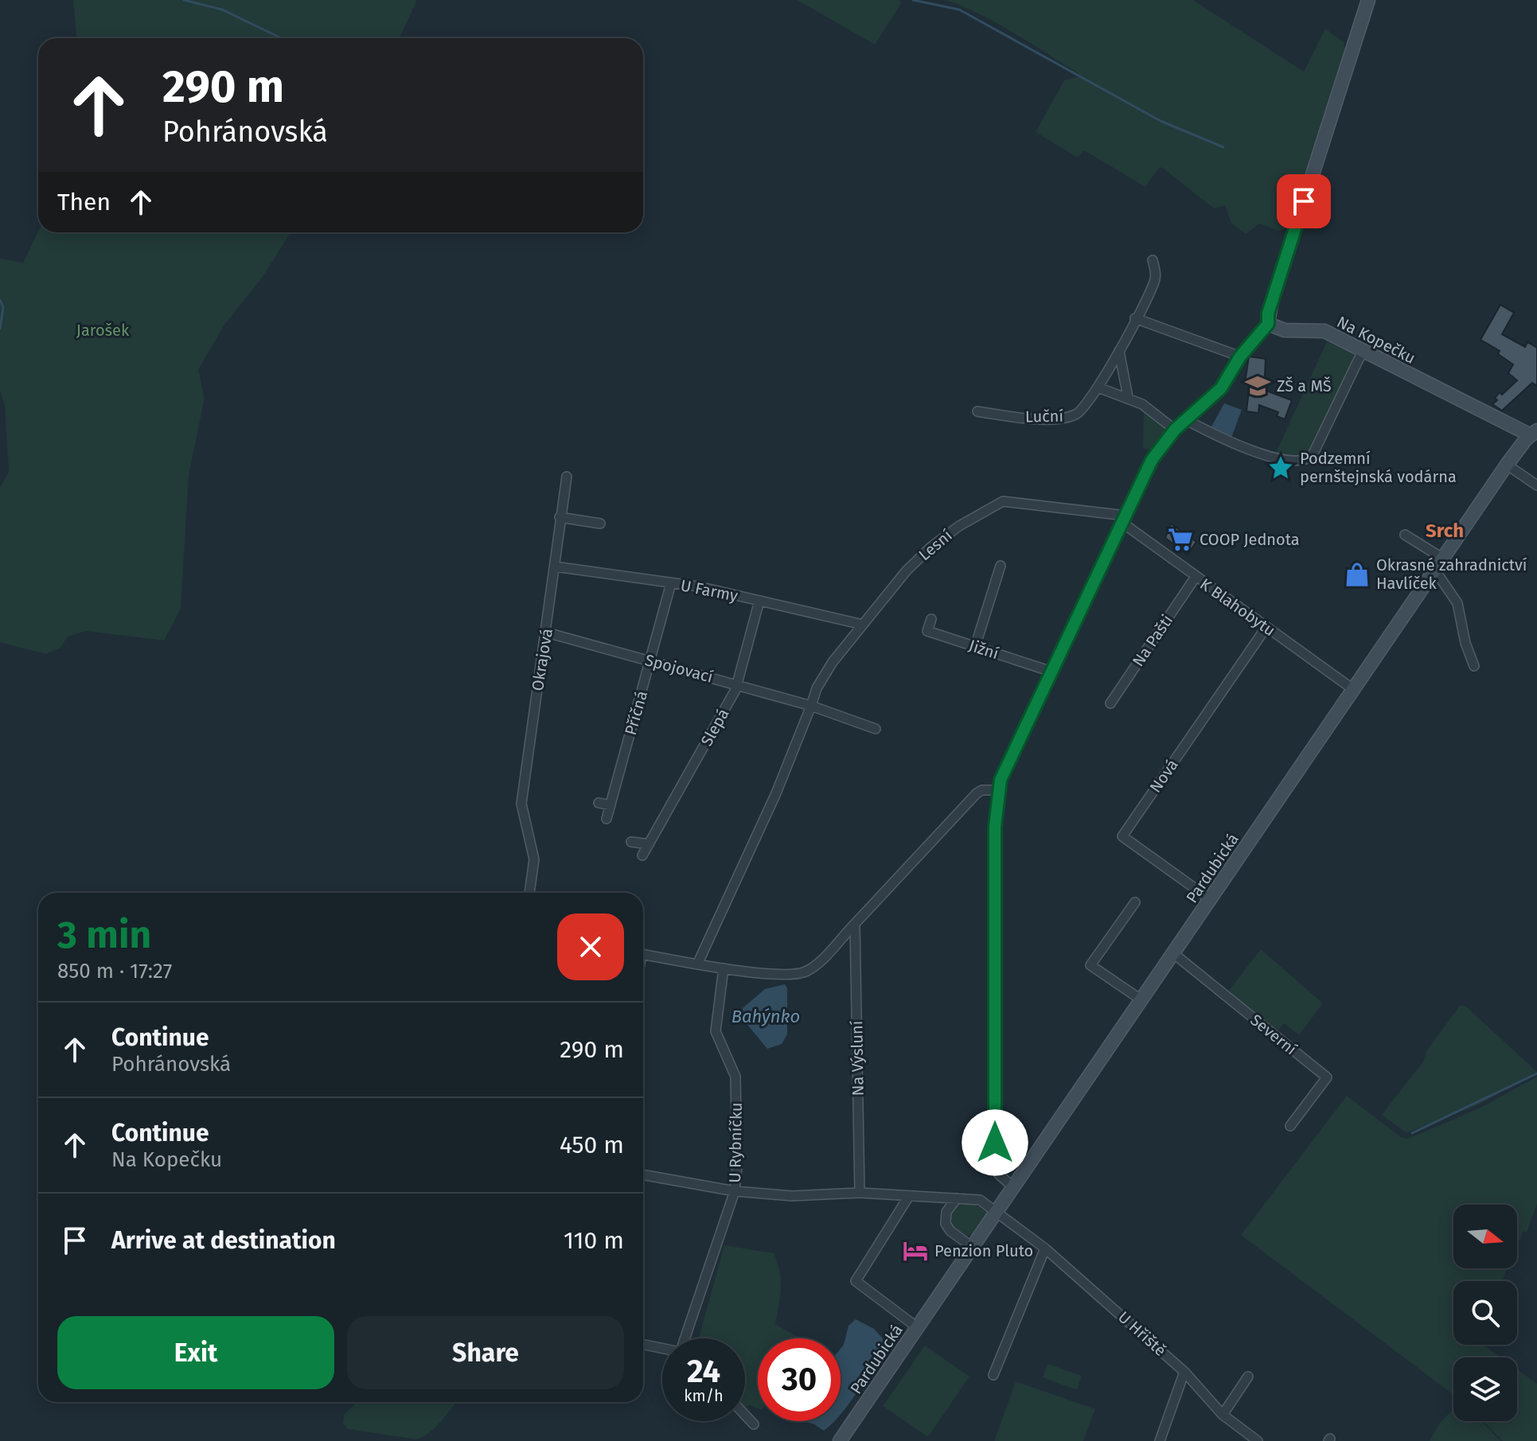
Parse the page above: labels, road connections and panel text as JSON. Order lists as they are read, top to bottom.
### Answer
{
  "streets": {
    "street": [
      "Na Kopečku",
      "Luční",
      "Lesní",
      "U Farmy",
      "K Blahobytu",
      "Na Pašti",
      "Jižní",
      "Okrajová",
      "Spojovací",
      "Příčná",
      "Slepá",
      "Nová",
      "Pardubická",
      "Severní",
      "Na Výsluní",
      "U Rybníčku",
      "U Hřiště"
    ]
  },
  "crossings": [
    ["Na Kopečku", "Pardubická"],
    ["Lesní", "U Farmy"],
    ["Lesní", "K Blahobytu"],
    ["Lesní", "Spojovací"],
    ["U Farmy", "Okrajová"],
    ["U Farmy", "Příčná"],
    ["U Farmy", "Slepá"],
    ["K Blahobytu", "Na Pašti"],
    ["K Blahobytu", "Nová"],
    ["K Blahobytu", "Pardubická"],
    ["Okrajová", "Spojovací"],
    ["Spojovací", "Příčná"],
    ["Spojovací", "Slepá"],
    ["Nová", "Pardubická"],
    ["Pardubická", "Severní"],
    ["Pardubická", "U Hřiště"]
  ],
  "districts": ["Srch"],
  "water": ["Bahýnko"],
  "parks": ["Jarošek"],
  "places": {
    "school or university": ["ZŠ a MŠ"],
    "place": ["Podzemní pernštejnská vodárna"],
    "supermarket": ["COOP Jednota"],
    "shop": ["Okrasné zahradnictví Havlíček"],
    "hotel": ["Penzion Pluto"]
  },
  "north": "right",
  "page": {
    "turn": ["290 m", "Pohránovská"],
    "then": "Then",
    "heading": ["3 min", "850 m · 17:27"],
    "list": [
      {
        "name": "Continue",
        "note": "Pohránovská",
        "value": "290 m"
      },
      {
        "name": "Continue",
        "note": "Na Kopečku",
        "value": "450 m"
      },
      {
        "name": "Arrive at destination",
        "value": "110 m"
      }
    ],
    "buttons": ["Exit", "Share"],
    "speed": "24 km/h",
    "limit": "30"
  }
}
